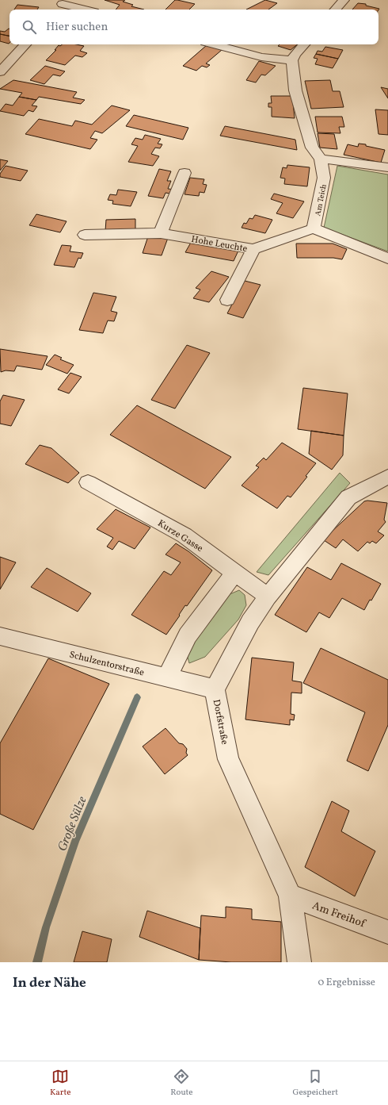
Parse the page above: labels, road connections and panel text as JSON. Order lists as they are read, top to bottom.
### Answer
{
  "streets": {
    "street": [
      "Am Teich",
      "Hohe Leuchte",
      "Kurze Gasse",
      "Schulzentorstraße",
      "Dorfstraße",
      "Am Freihof"
    ]
  },
  "crossings": [
    ["Am Teich", "Hohe Leuchte"],
    ["Kurze Gasse", "Dorfstraße"],
    ["Schulzentorstraße", "Dorfstraße"],
    ["Dorfstraße", "Am Freihof"]
  ],
  "water": ["Große Sülze"],
  "page": {
    "search": "Hier suchen",
    "heading": ["In der Nähe", "0 Ergebnisse"],
    "nav": ["Karte", "Route", "Gespeichert"]
  }
}
